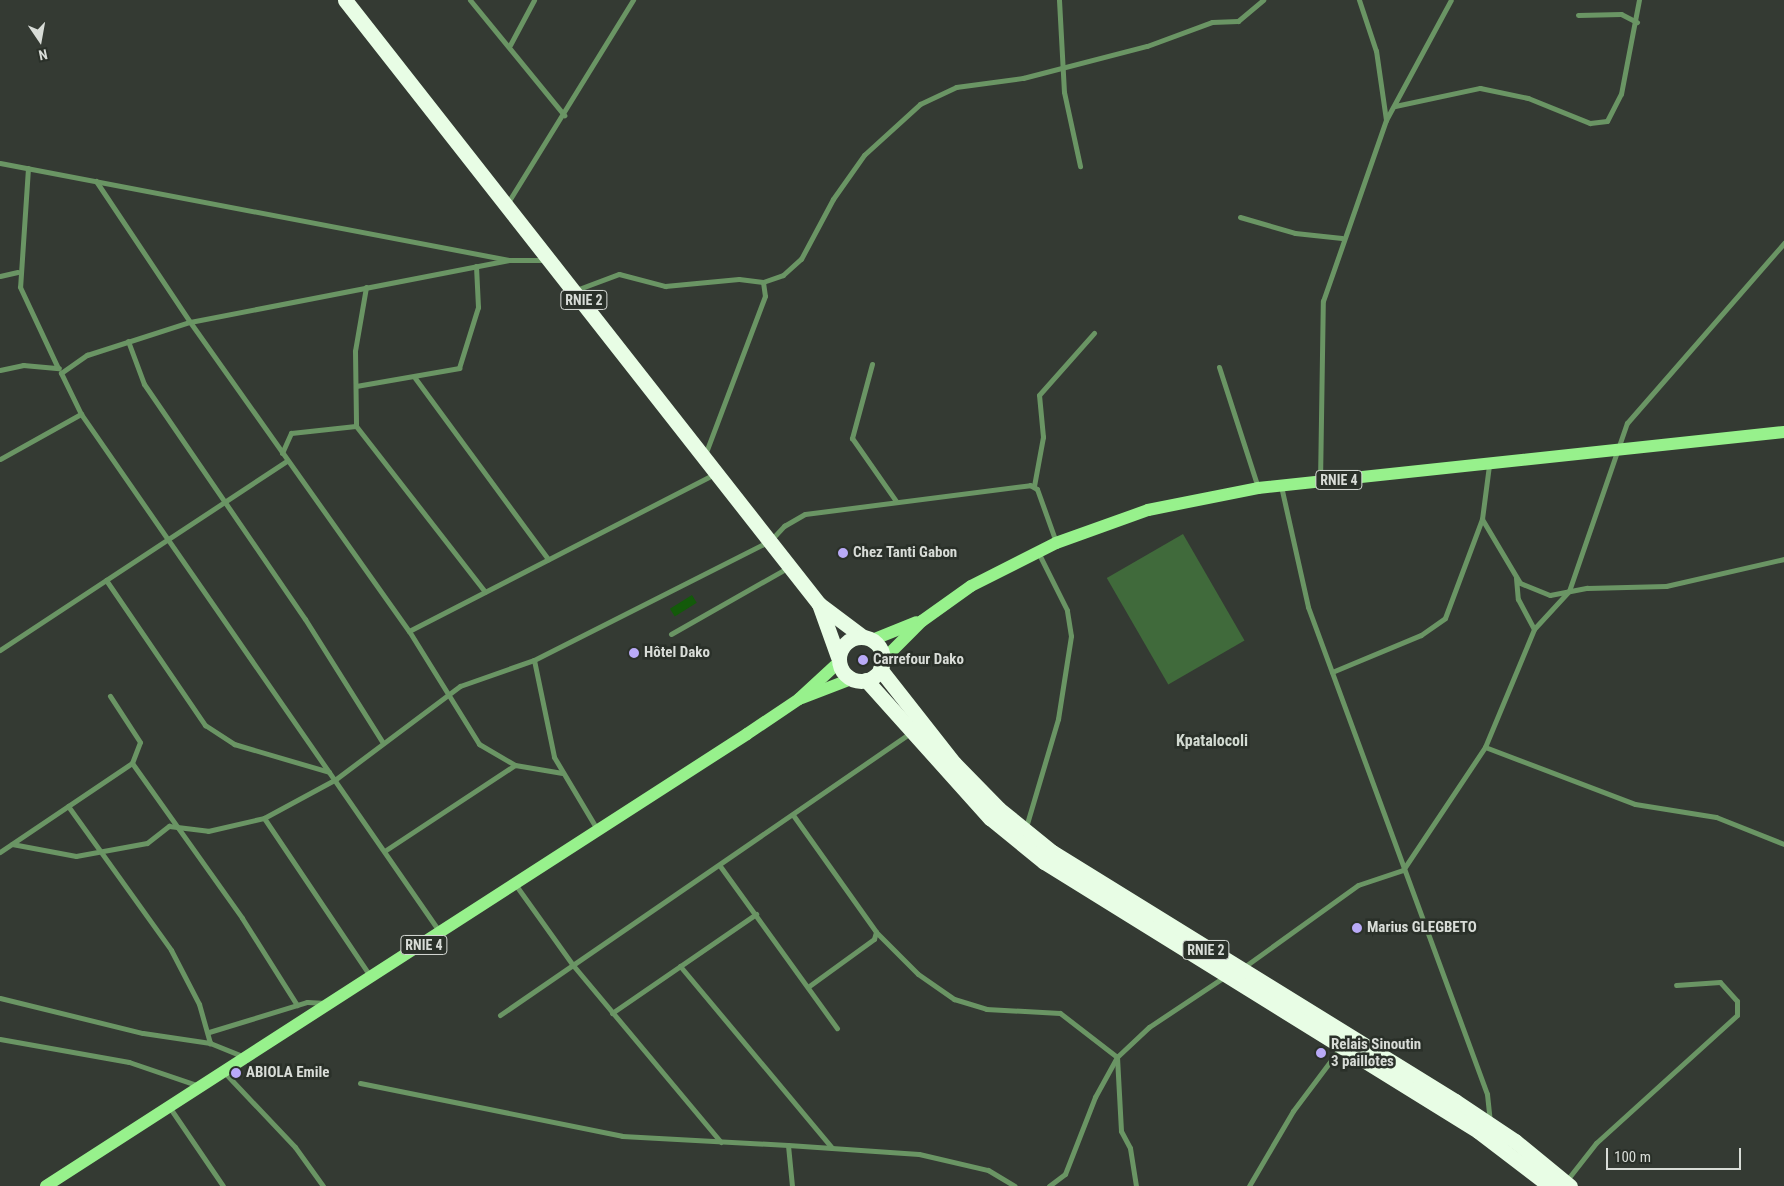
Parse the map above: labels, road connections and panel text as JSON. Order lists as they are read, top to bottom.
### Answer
{
  "streets": {
    "highway": ["RNIE 2"],
    "main road": ["RNIE 4"]
  },
  "crossings": [
    ["RNIE 2", "RNIE 4"]
  ],
  "districts": ["Kpatalocoli"],
  "places": [
    "Chez Tanti Gabon",
    "Hôtel Dako",
    "Carrefour Dako",
    "Marius GLEGBETO",
    "Relais Sinoutin 3 paillotes",
    "ABIOLA Emile"
  ],
  "scale_bar": "100 m",
  "north": "bottom"
}
